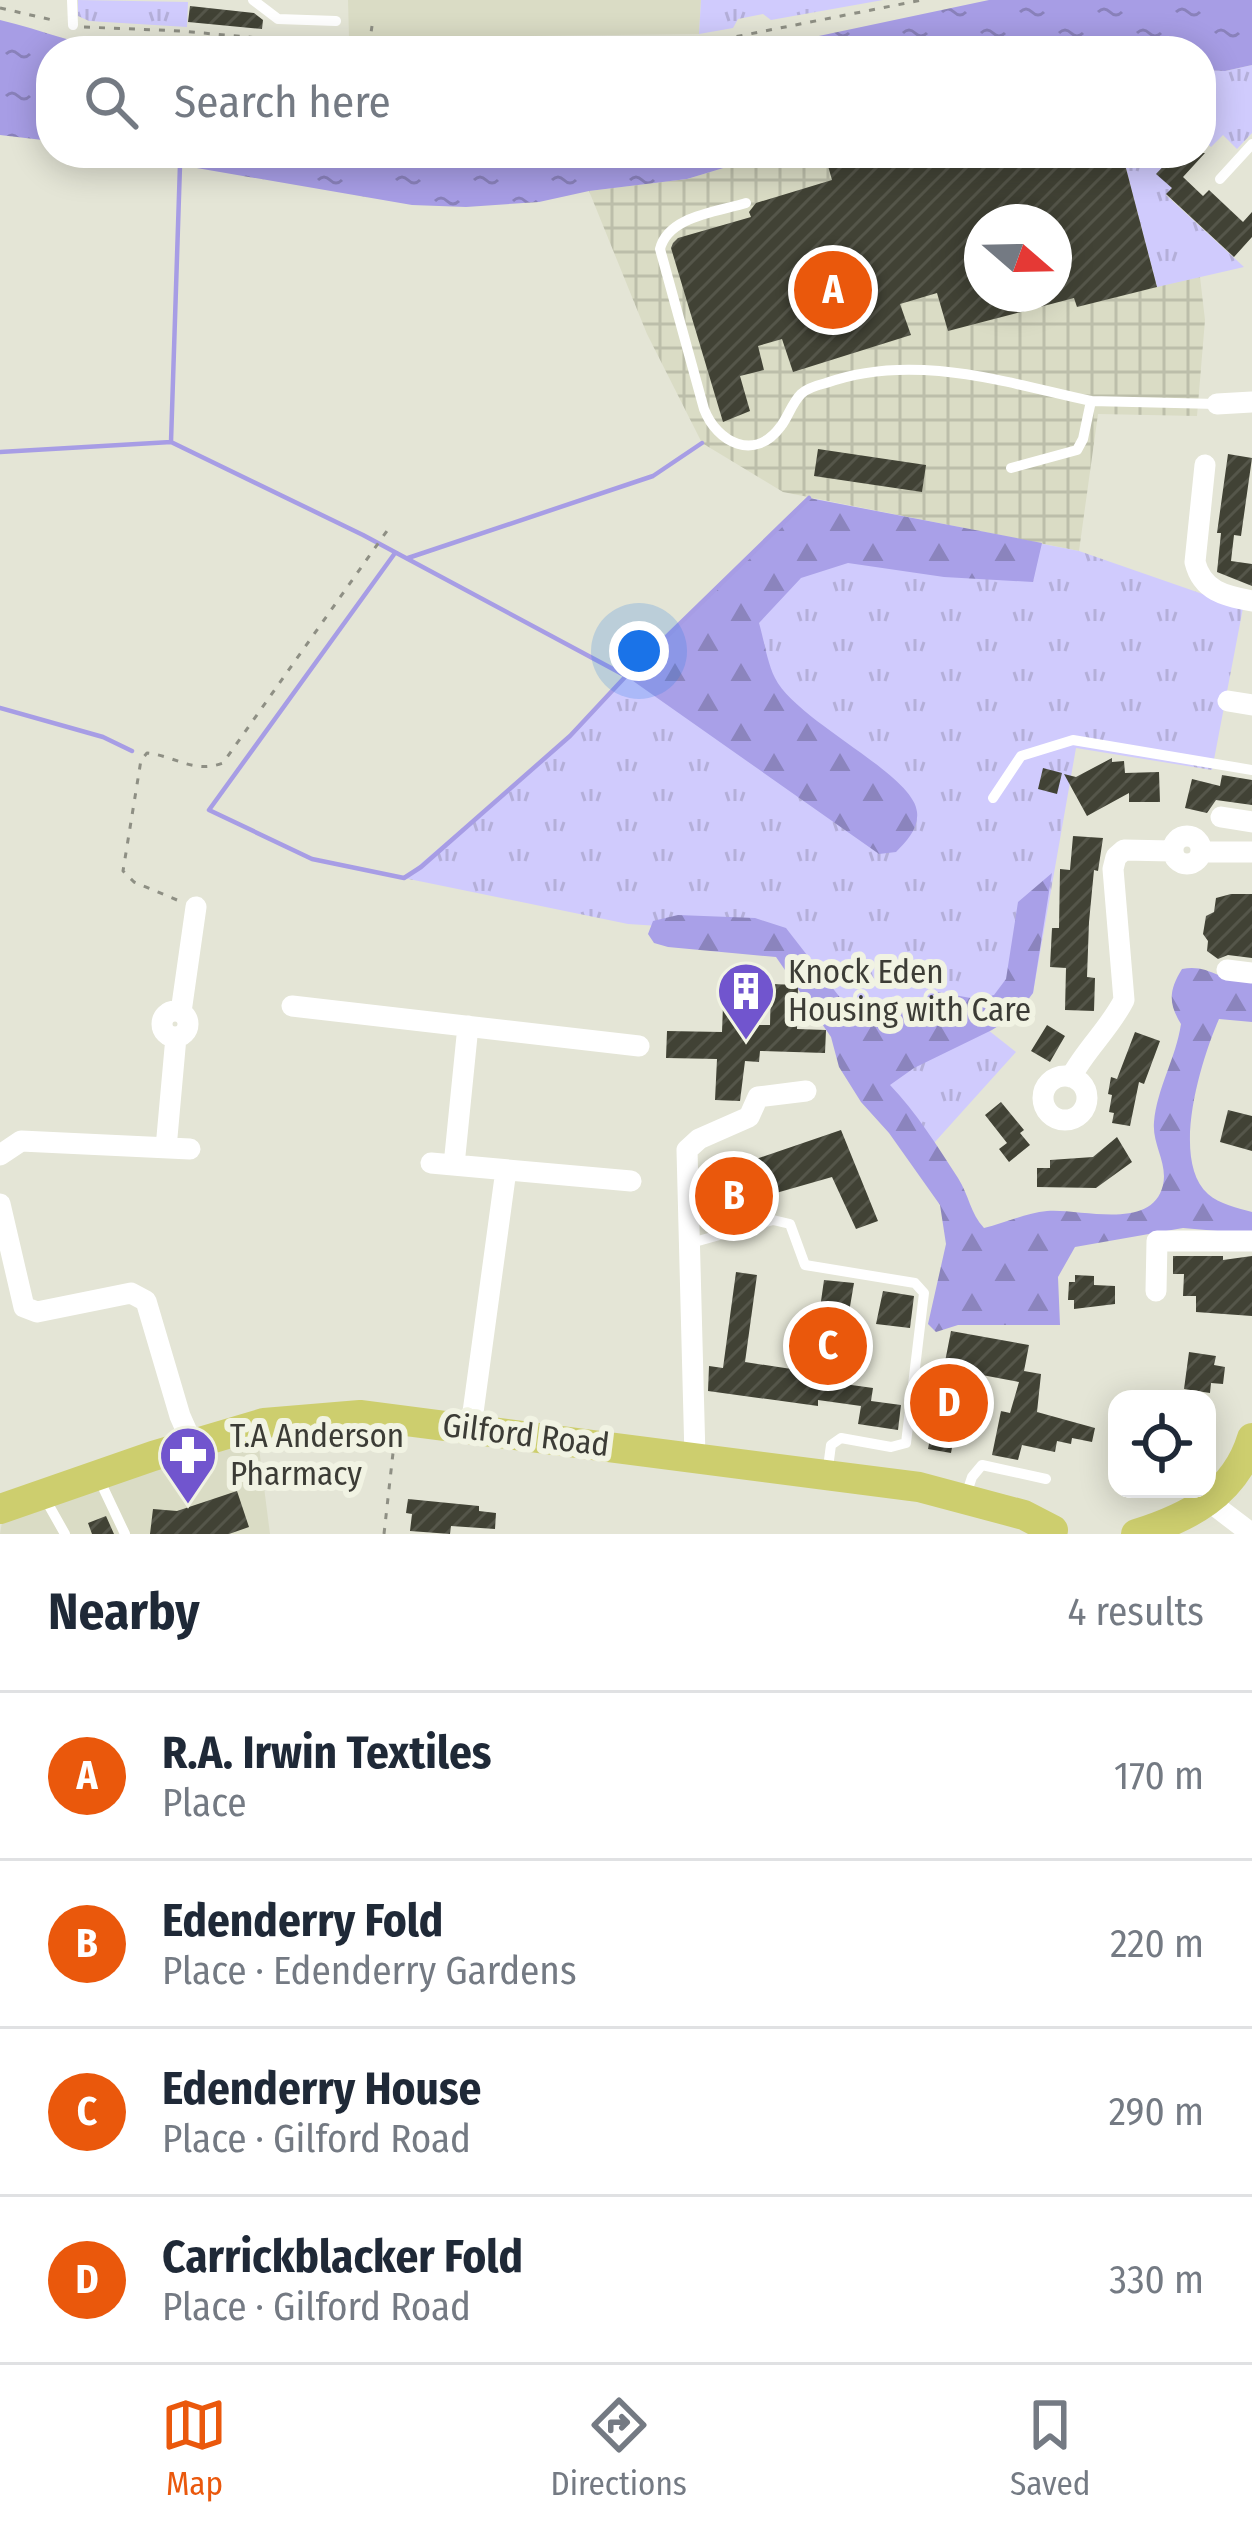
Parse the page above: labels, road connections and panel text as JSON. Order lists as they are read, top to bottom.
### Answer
{
  "streets": {
    "main road": ["Gilford Road"]
  },
  "places": {
    "building": ["Knock Eden Housing with Care"],
    "pharmacy": ["T.A Anderson Pharmacy"]
  },
  "north": "right",
  "page": {
    "search": "Search here",
    "pins": [
      "A",
      "B",
      "C",
      "D"
    ],
    "heading": ["Nearby", "4 results"],
    "list": [
      {
        "mark": "A",
        "name": "R.A. Irwin Textiles",
        "note": "Place",
        "value": "170 m"
      },
      {
        "mark": "B",
        "name": "Edenderry Fold",
        "note": "Place · Edenderry Gardens",
        "value": "220 m"
      },
      {
        "mark": "C",
        "name": "Edenderry House",
        "note": "Place · Gilford Road",
        "value": "290 m"
      },
      {
        "mark": "D",
        "name": "Carrickblacker Fold",
        "note": "Place · Gilford Road",
        "value": "330 m"
      }
    ],
    "nav": ["Map", "Directions", "Saved"]
  }
}
